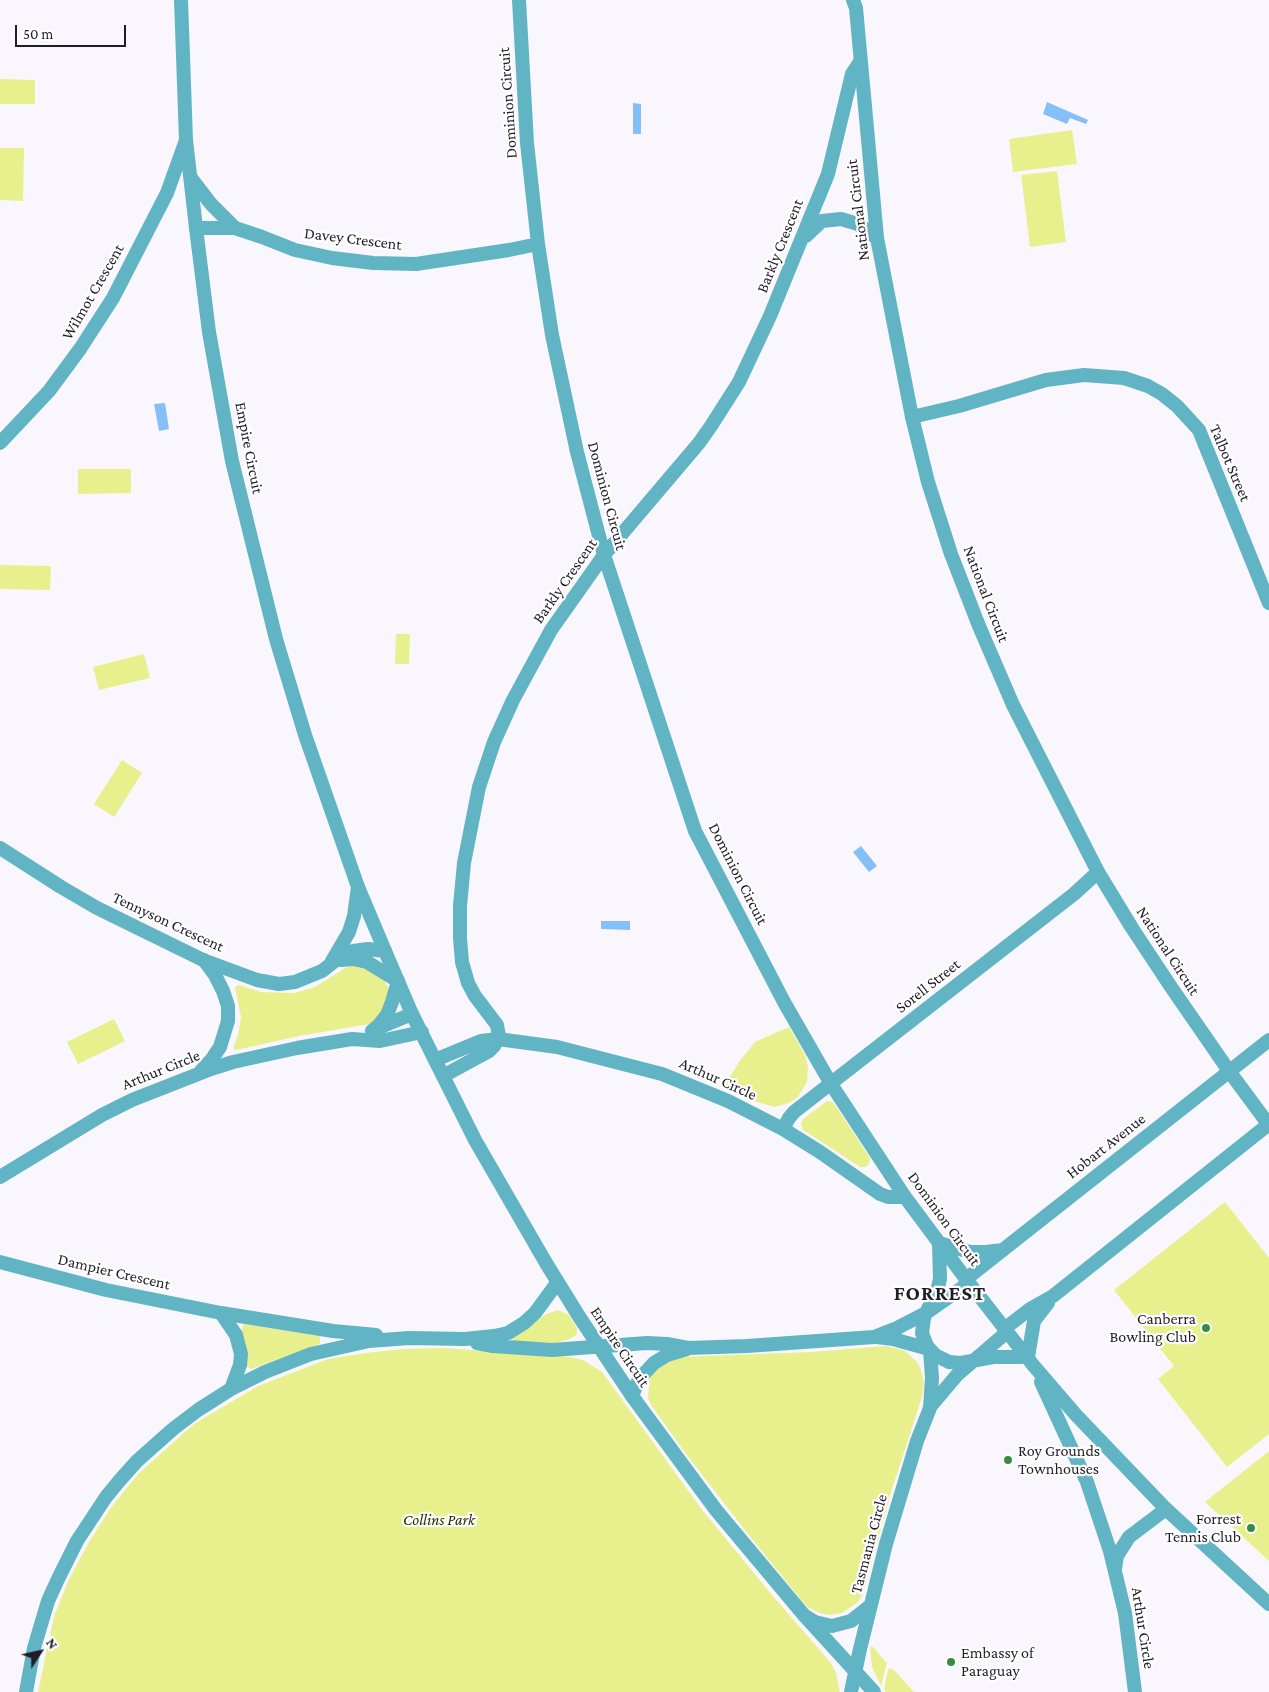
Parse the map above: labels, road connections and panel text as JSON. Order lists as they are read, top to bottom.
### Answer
{
  "streets": {
    "street": [
      "Dominion Circuit",
      "National Circuit",
      "Davey Crescent",
      "Barkly Crescent",
      "Wilmot Crescent",
      "Empire Circuit",
      "Talbot Street",
      "Tennyson Crescent",
      "Sorell Street",
      "Arthur Circle",
      "Hobart Avenue",
      "Dampier Crescent",
      "Tasmania Circle"
    ]
  },
  "crossings": [
    ["Dominion Circuit", "Davey Crescent"],
    ["Dominion Circuit", "Barkly Crescent"],
    ["Dominion Circuit", "Sorell Street"],
    ["Dominion Circuit", "Arthur Circle"],
    ["Dominion Circuit", "Hobart Avenue"],
    ["Dominion Circuit", "Tasmania Circle"],
    ["National Circuit", "Barkly Crescent"],
    ["National Circuit", "Talbot Street"],
    ["National Circuit", "Sorell Street"],
    ["National Circuit", "Hobart Avenue"],
    ["Davey Crescent", "Empire Circuit"],
    ["Barkly Crescent", "Arthur Circle"],
    ["Wilmot Crescent", "Empire Circuit"],
    ["Empire Circuit", "Tennyson Crescent"],
    ["Empire Circuit", "Arthur Circle"],
    ["Empire Circuit", "Tasmania Circle"],
    ["Sorell Street", "Arthur Circle"],
    ["Hobart Avenue", "Tasmania Circle"]
  ],
  "districts": ["FORREST"],
  "parks": ["Collins Park"],
  "places": [
    "Canberra Bowling Club",
    "Roy Grounds Townhouses",
    "Forrest Tennis Club",
    "Embassy of Paraguay"
  ],
  "scale_bar": "50 m",
  "north": "top right"
}
